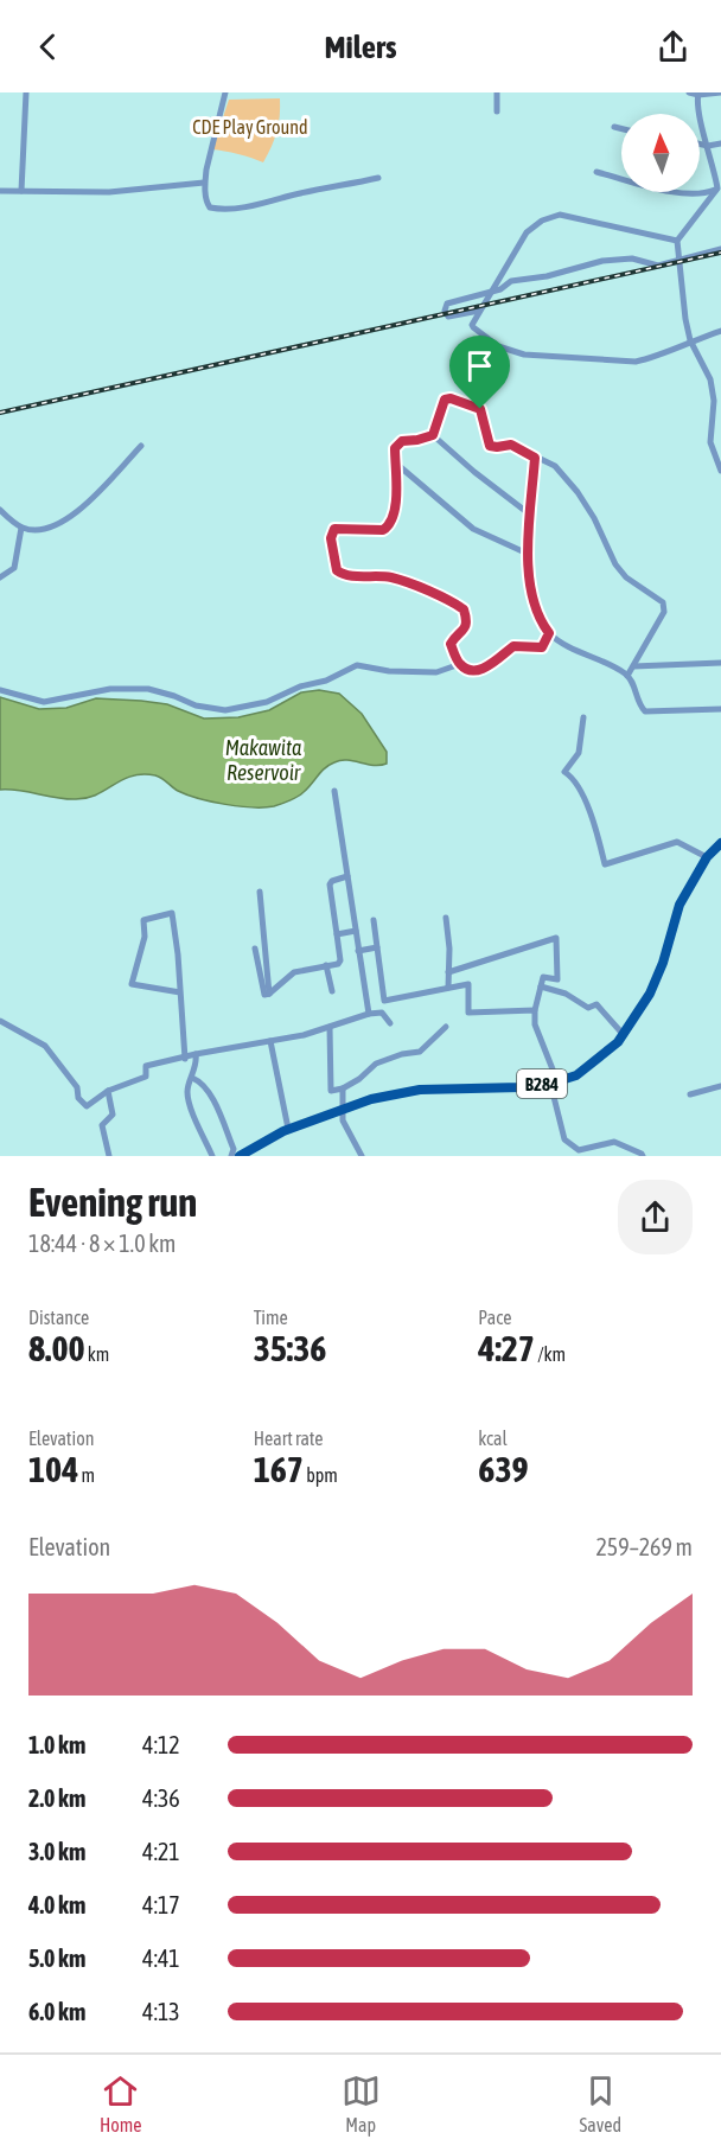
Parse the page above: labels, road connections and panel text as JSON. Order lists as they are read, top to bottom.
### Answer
{
  "streets": {
    "main road": ["B284"]
  },
  "water": ["Makawita Reservoir"],
  "parks": ["CDE Play Ground"],
  "north": "top",
  "page": {
    "header": "Milers",
    "heading": ["Evening run", "18:44 · 8 × 1.0 km"],
    "stats": [
      ["Distance", "8.00 km"],
      ["Time", "35:36"],
      ["Pace", "4:27 /km"],
      ["Elevation", "104 m"],
      ["Heart rate", "167 bpm"],
      ["kcal", "639"]
    ],
    "chart": ["Elevation", "259–269 m"],
    "list": [
      {
        "name": "1.0 km",
        "note": "4:12"
      },
      {
        "name": "2.0 km",
        "note": "4:36"
      },
      {
        "name": "3.0 km",
        "note": "4:21"
      },
      {
        "name": "4.0 km",
        "note": "4:17"
      },
      {
        "name": "5.0 km",
        "note": "4:41"
      },
      {
        "name": "6.0 km",
        "note": "4:13"
      }
    ],
    "tabs": ["Home", "Map", "Saved"]
  }
}
